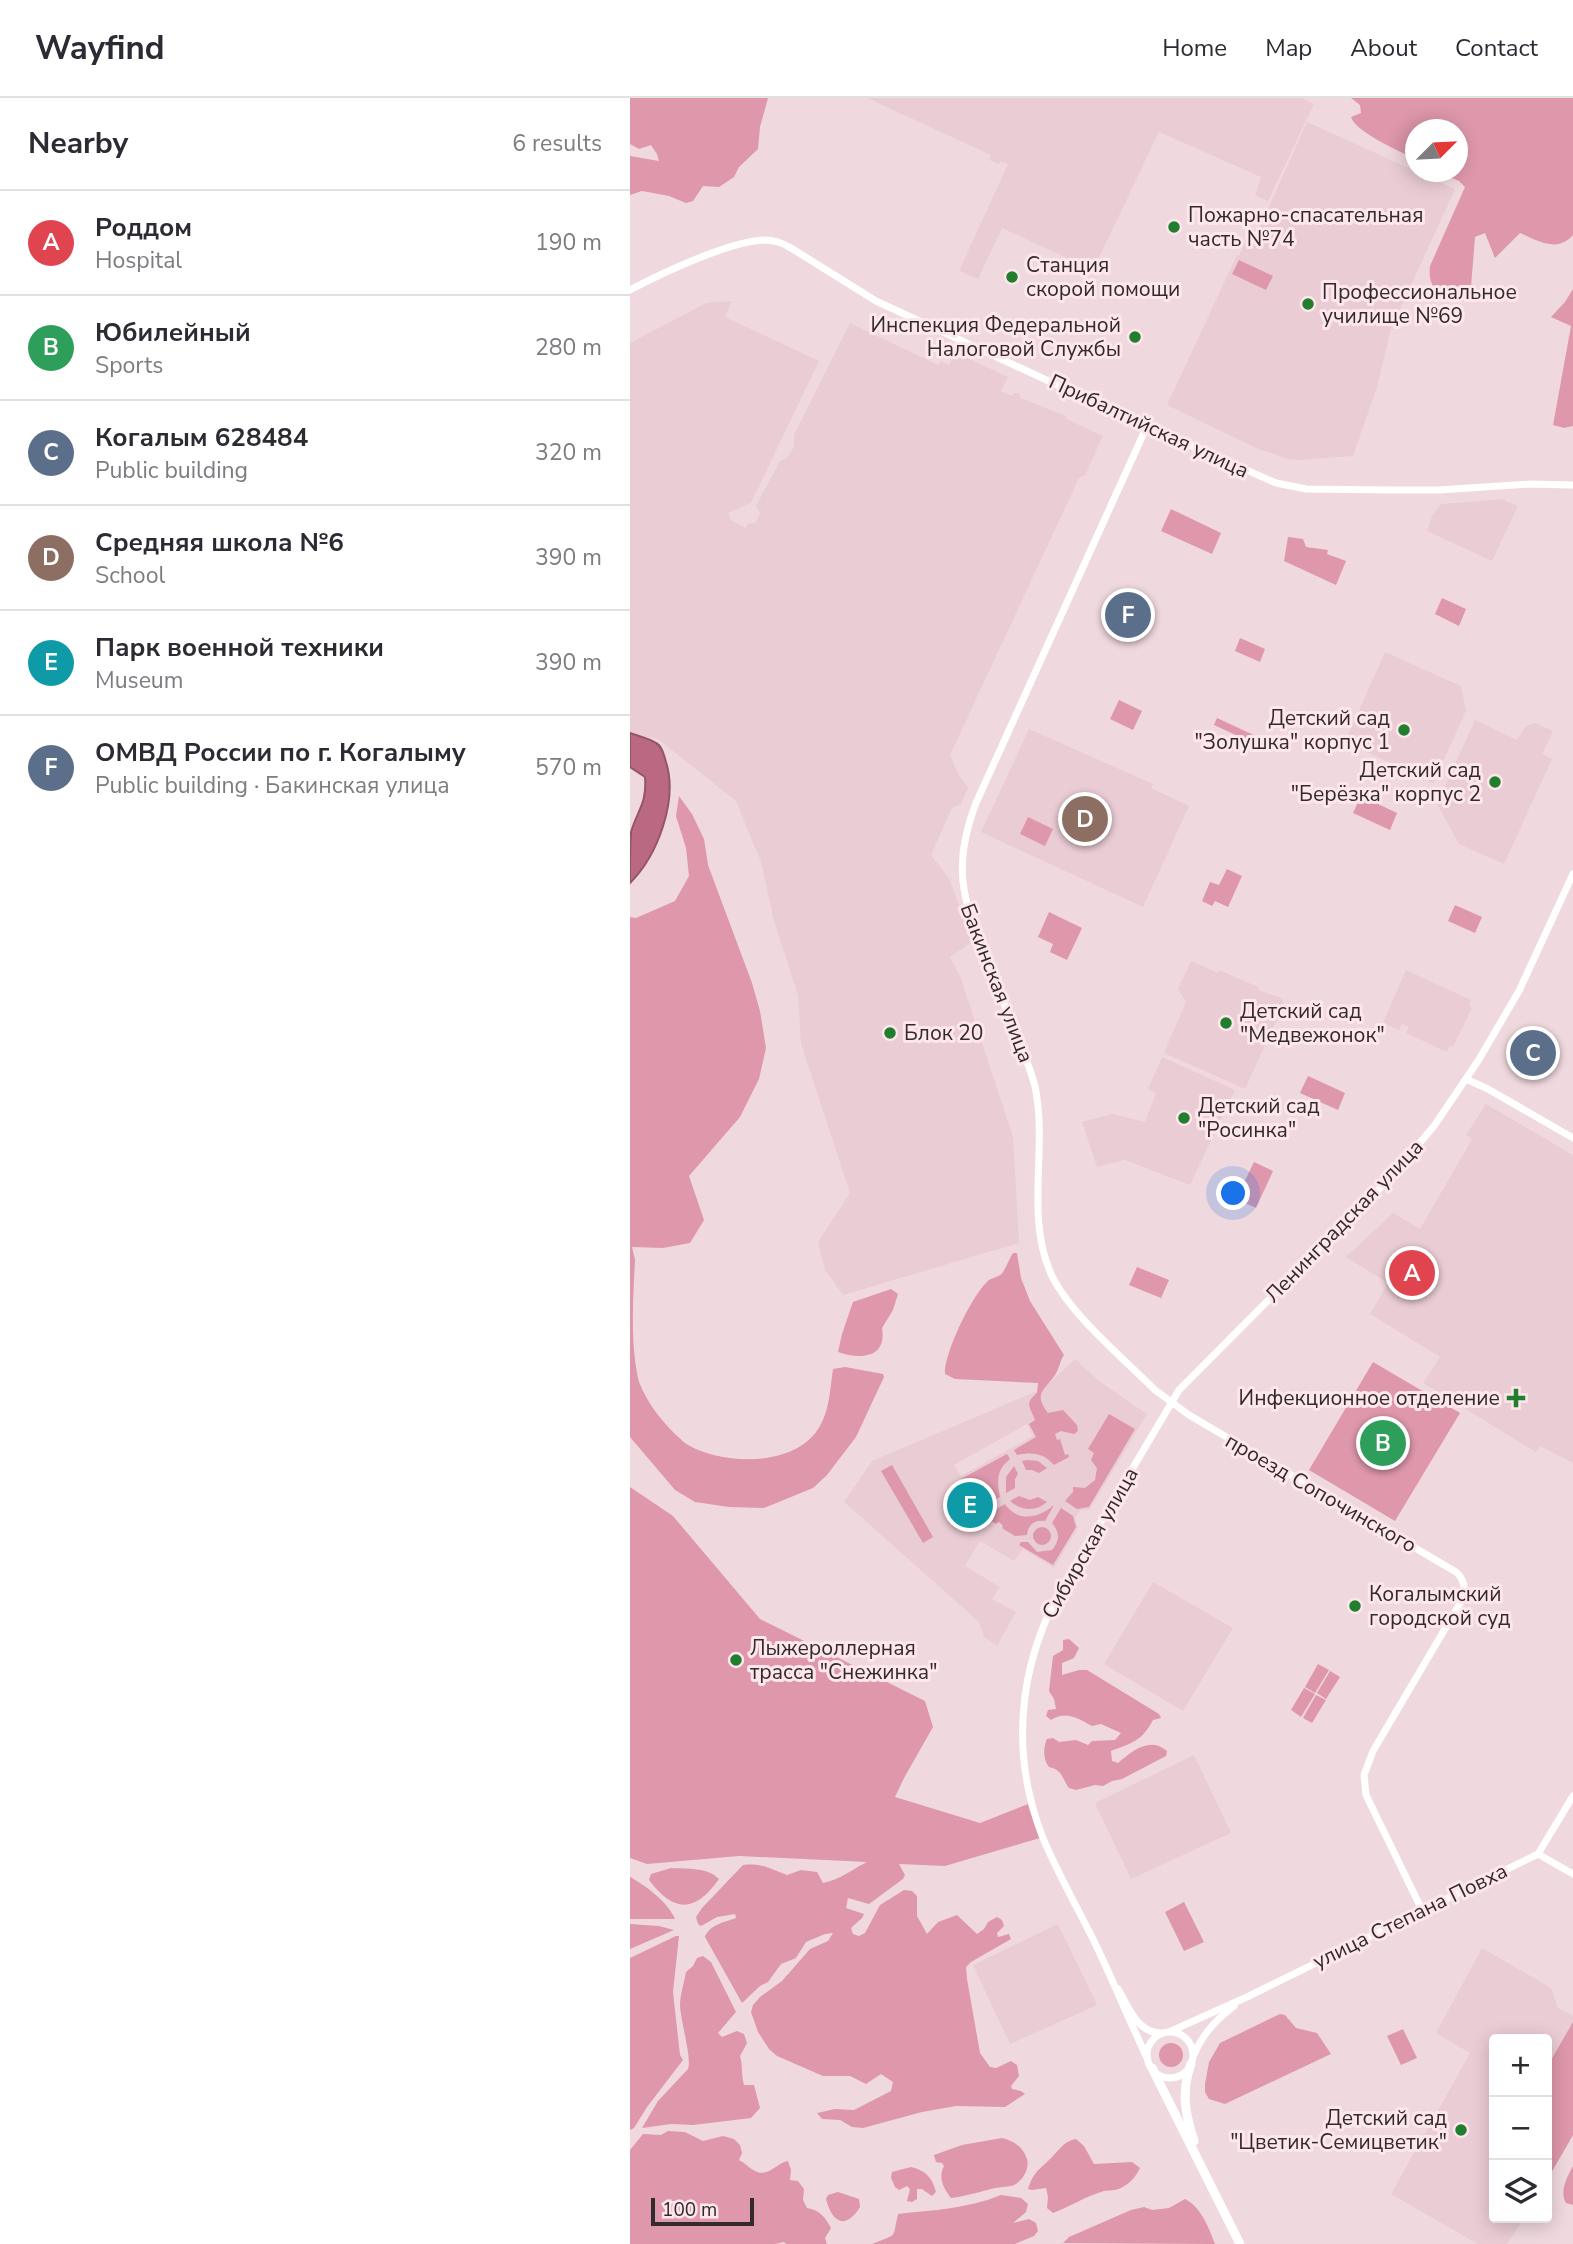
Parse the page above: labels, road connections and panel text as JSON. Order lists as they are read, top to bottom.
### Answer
{
  "streets": {
    "street": [
      "Прибалтийская улица",
      "Бакинская улица",
      "Ленинградская улица",
      "проезд Сопочинского",
      "Сибирская улица",
      "улица Степана Повха"
    ]
  },
  "crossings": [
    ["Прибалтийская улица", "Бакинская улица"],
    ["Бакинская улица", "Ленинградская улица"],
    ["Бакинская улица", "проезд Сопочинского"],
    ["Бакинская улица", "Сибирская улица"],
    ["Ленинградская улица", "проезд Сопочинского"],
    ["Ленинградская улица", "Сибирская улица"],
    ["проезд Сопочинского", "Сибирская улица"],
    ["проезд Сопочинского", "улица Степана Повха"],
    ["Сибирская улица", "улица Степана Повха"]
  ],
  "places": {
    "other": [
      "Пожарно-спасательная часть №74",
      "Станция скорой помощи",
      "Профессиональное училище №69",
      "Инспекция Федеральной Налоговой Службы",
      "Детский сад \"Золушка\" корпус 1",
      "Детский сад \"Берёзка\" корпус 2",
      "Детский сад \"Медвежонок\"",
      "Блок 20",
      "Детский сад \"Росинка\"",
      "Когалымский городской суд",
      "Лыжероллерная трасса \"Снежинка\"",
      "Детский сад \"Цветик-Семицветик\""
    ],
    "health": ["Инфекционное отделение"]
  },
  "scale_bar": "100 m",
  "north": "top right",
  "page": {
    "header": "Wayfind",
    "nav": [
      "Home",
      "Map",
      "About",
      "Contact"
    ],
    "heading": ["Nearby", "6 results"],
    "list": [
      {
        "mark": "A",
        "name": "Роддом",
        "note": "Hospital",
        "value": "190 m"
      },
      {
        "mark": "B",
        "name": "Юбилейный",
        "note": "Sports",
        "value": "280 m"
      },
      {
        "mark": "C",
        "name": "Когалым 628484",
        "note": "Public building",
        "value": "320 m"
      },
      {
        "mark": "D",
        "name": "Средняя школа №6",
        "note": "School",
        "value": "390 m"
      },
      {
        "mark": "E",
        "name": "Парк военной техники",
        "note": "Museum",
        "value": "390 m"
      },
      {
        "mark": "F",
        "name": "ОМВД России по г. Когалыму",
        "note": "Public building · Бакинская улица",
        "value": "570 m"
      }
    ],
    "pins": [
      "F",
      "D",
      "C",
      "A",
      "B",
      "E"
    ],
    "map_buttons": ["+", "−"],
    "scale": "100 m"
  }
}
